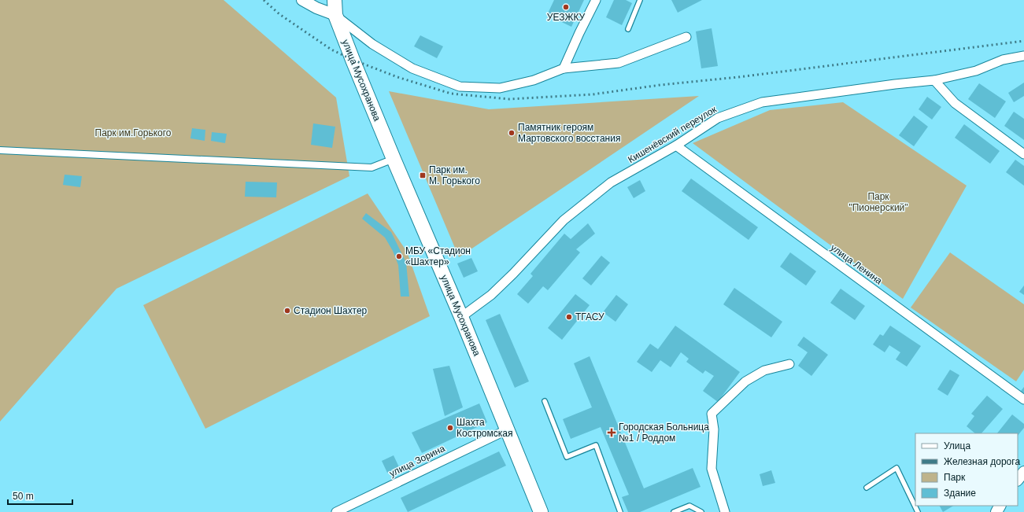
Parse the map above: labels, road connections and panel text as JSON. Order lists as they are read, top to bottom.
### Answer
{
  "streets": {
    "main road": ["улица Мусохранова"],
    "street": ["Кишенёвский переулок", "улица Ленина", "улица Зорина"]
  },
  "crossings": [
    ["улица Мусохранова", "Кишенёвский переулок"],
    ["улица Мусохранова", "улица Зорина"],
    ["Кишенёвский переулок", "улица Ленина"]
  ],
  "parks": ["Парк им.Горького", "Парк \"Пионерский\""],
  "places": {
    "other": [
      "УЕЗЖКУ",
      "Памятник героям Мартовского восстания",
      "МБУ «Стадион «Шахтер»",
      "Стадион Шахтер",
      "ТГАСУ",
      "Шахта Костромская"
    ],
    "transit": ["Парк им. М. Горького"],
    "health": ["Городская Больница №1 / Роддом"]
  },
  "legend": [
    "Улица",
    "Железная дорога",
    "Парк",
    "Здание"
  ],
  "scale_bar": "50 m"
}
